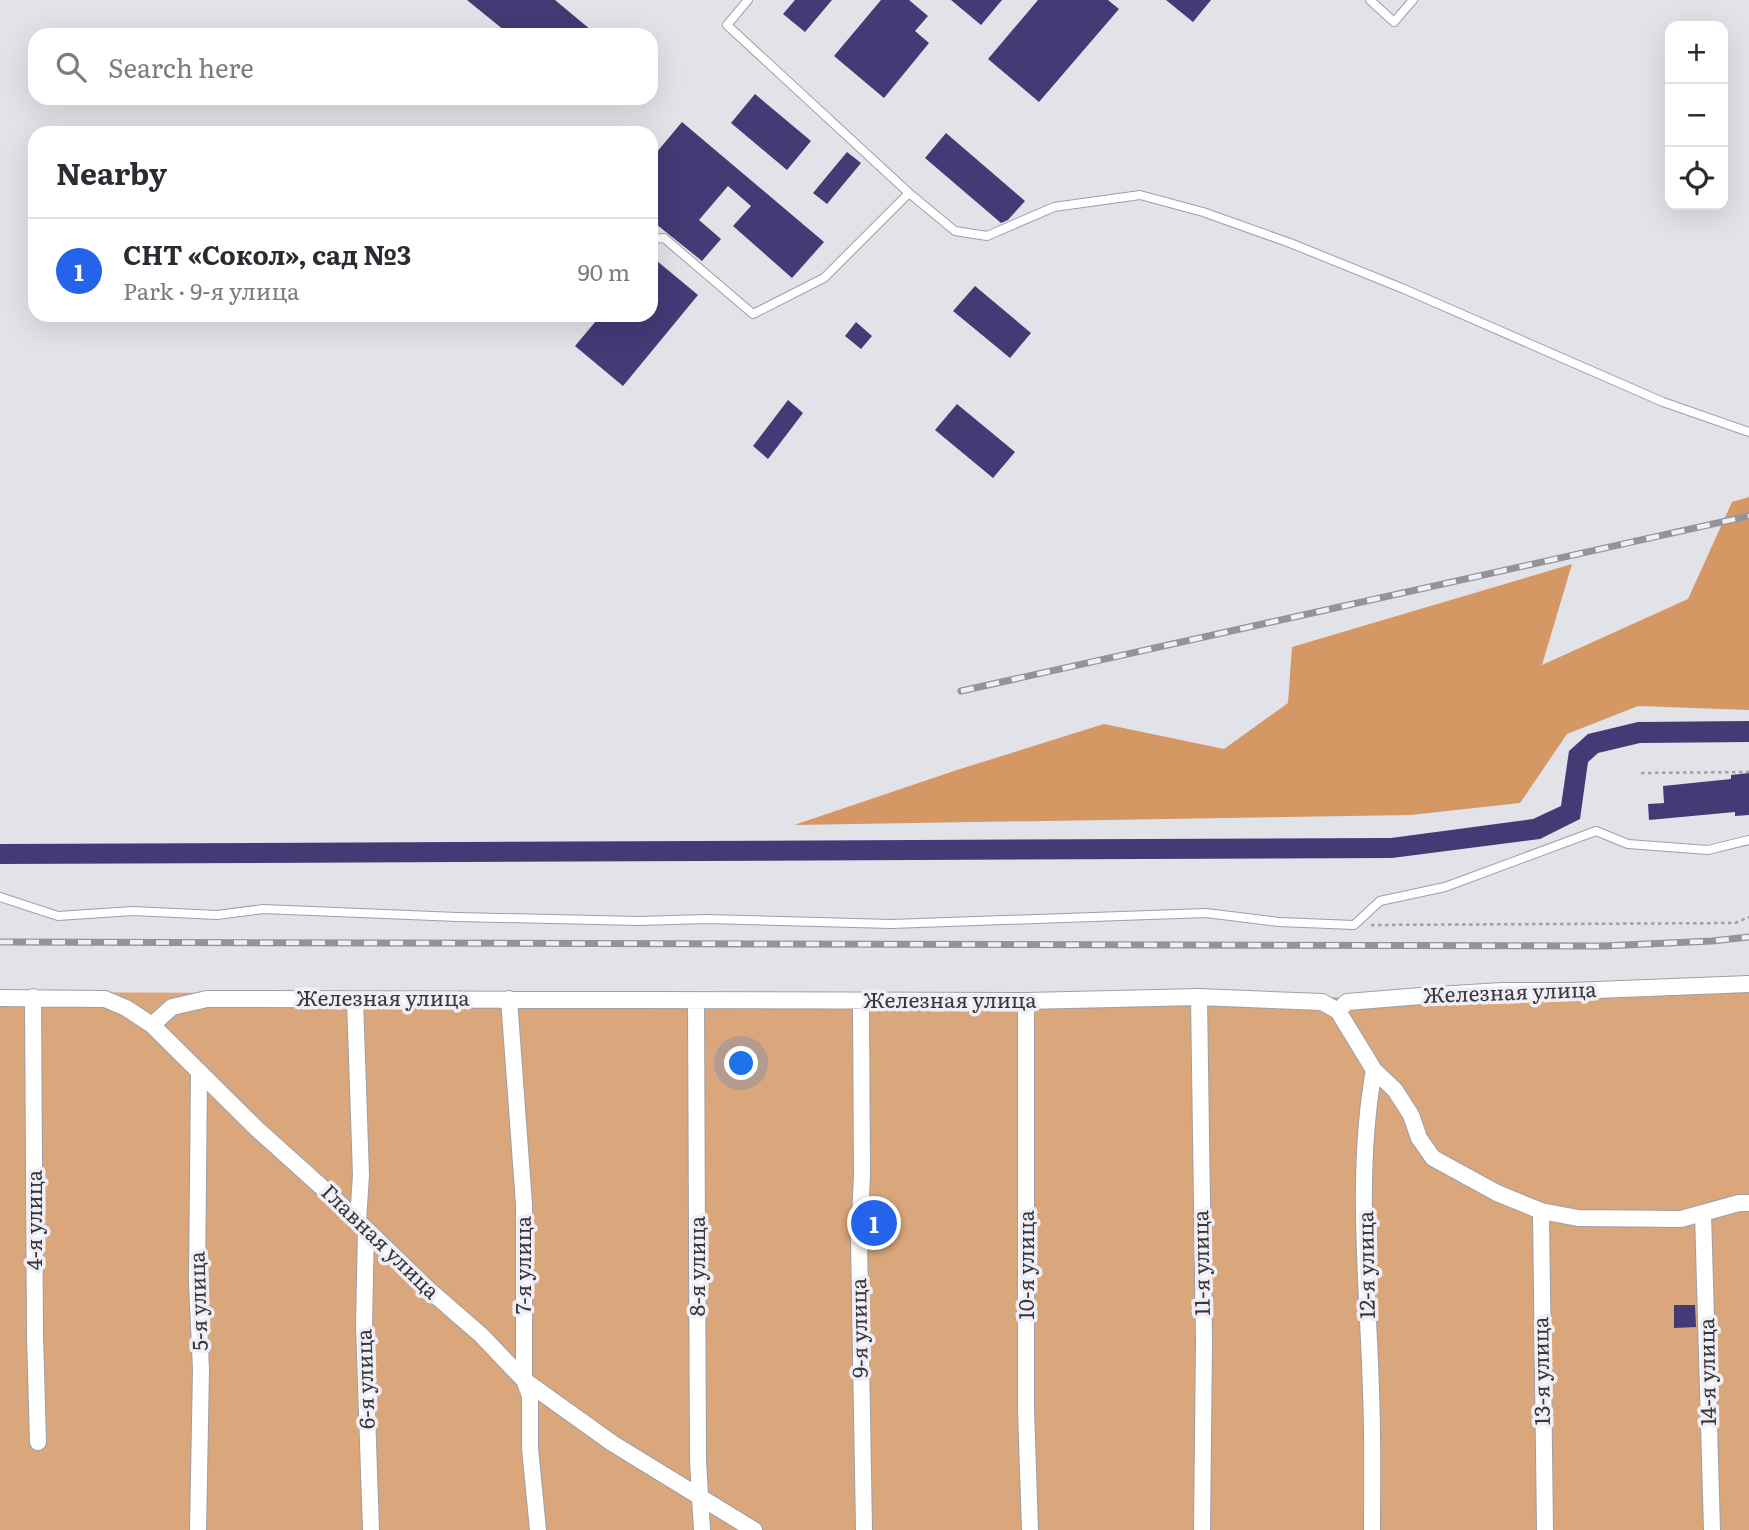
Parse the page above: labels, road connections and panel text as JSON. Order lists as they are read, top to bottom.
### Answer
{
  "streets": {
    "street": [
      "Железная улица",
      "4-я улица",
      "Главная улица",
      "11-я улица",
      "7-я улица",
      "10-я улица",
      "12-я улица",
      "8-я улица",
      "5-я улица",
      "9-я улица",
      "13-я улица",
      "14-я улица",
      "6-я улица"
    ]
  },
  "crossings": [
    ["Железная улица", "Главная улица"],
    ["Железная улица", "11-я улица"],
    ["Железная улица", "7-я улица"],
    ["Железная улица", "10-я улица"],
    ["Железная улица", "8-я улица"],
    ["Железная улица", "9-я улица"],
    ["Железная улица", "6-я улица"],
    ["4-я улица", "Главная улица"],
    ["Главная улица", "7-я улица"],
    ["Главная улица", "8-я улица"],
    ["Главная улица", "5-я улица"],
    ["Главная улица", "6-я улица"]
  ],
  "page": {
    "map_buttons": ["+", "−"],
    "search": "Search here",
    "heading": "Nearby",
    "list": [
      {
        "mark": "1",
        "name": "СНТ «Сокол», сад №3",
        "note": "Park · 9-я улица",
        "value": "90 m"
      }
    ],
    "pins": "1"
  }
}
